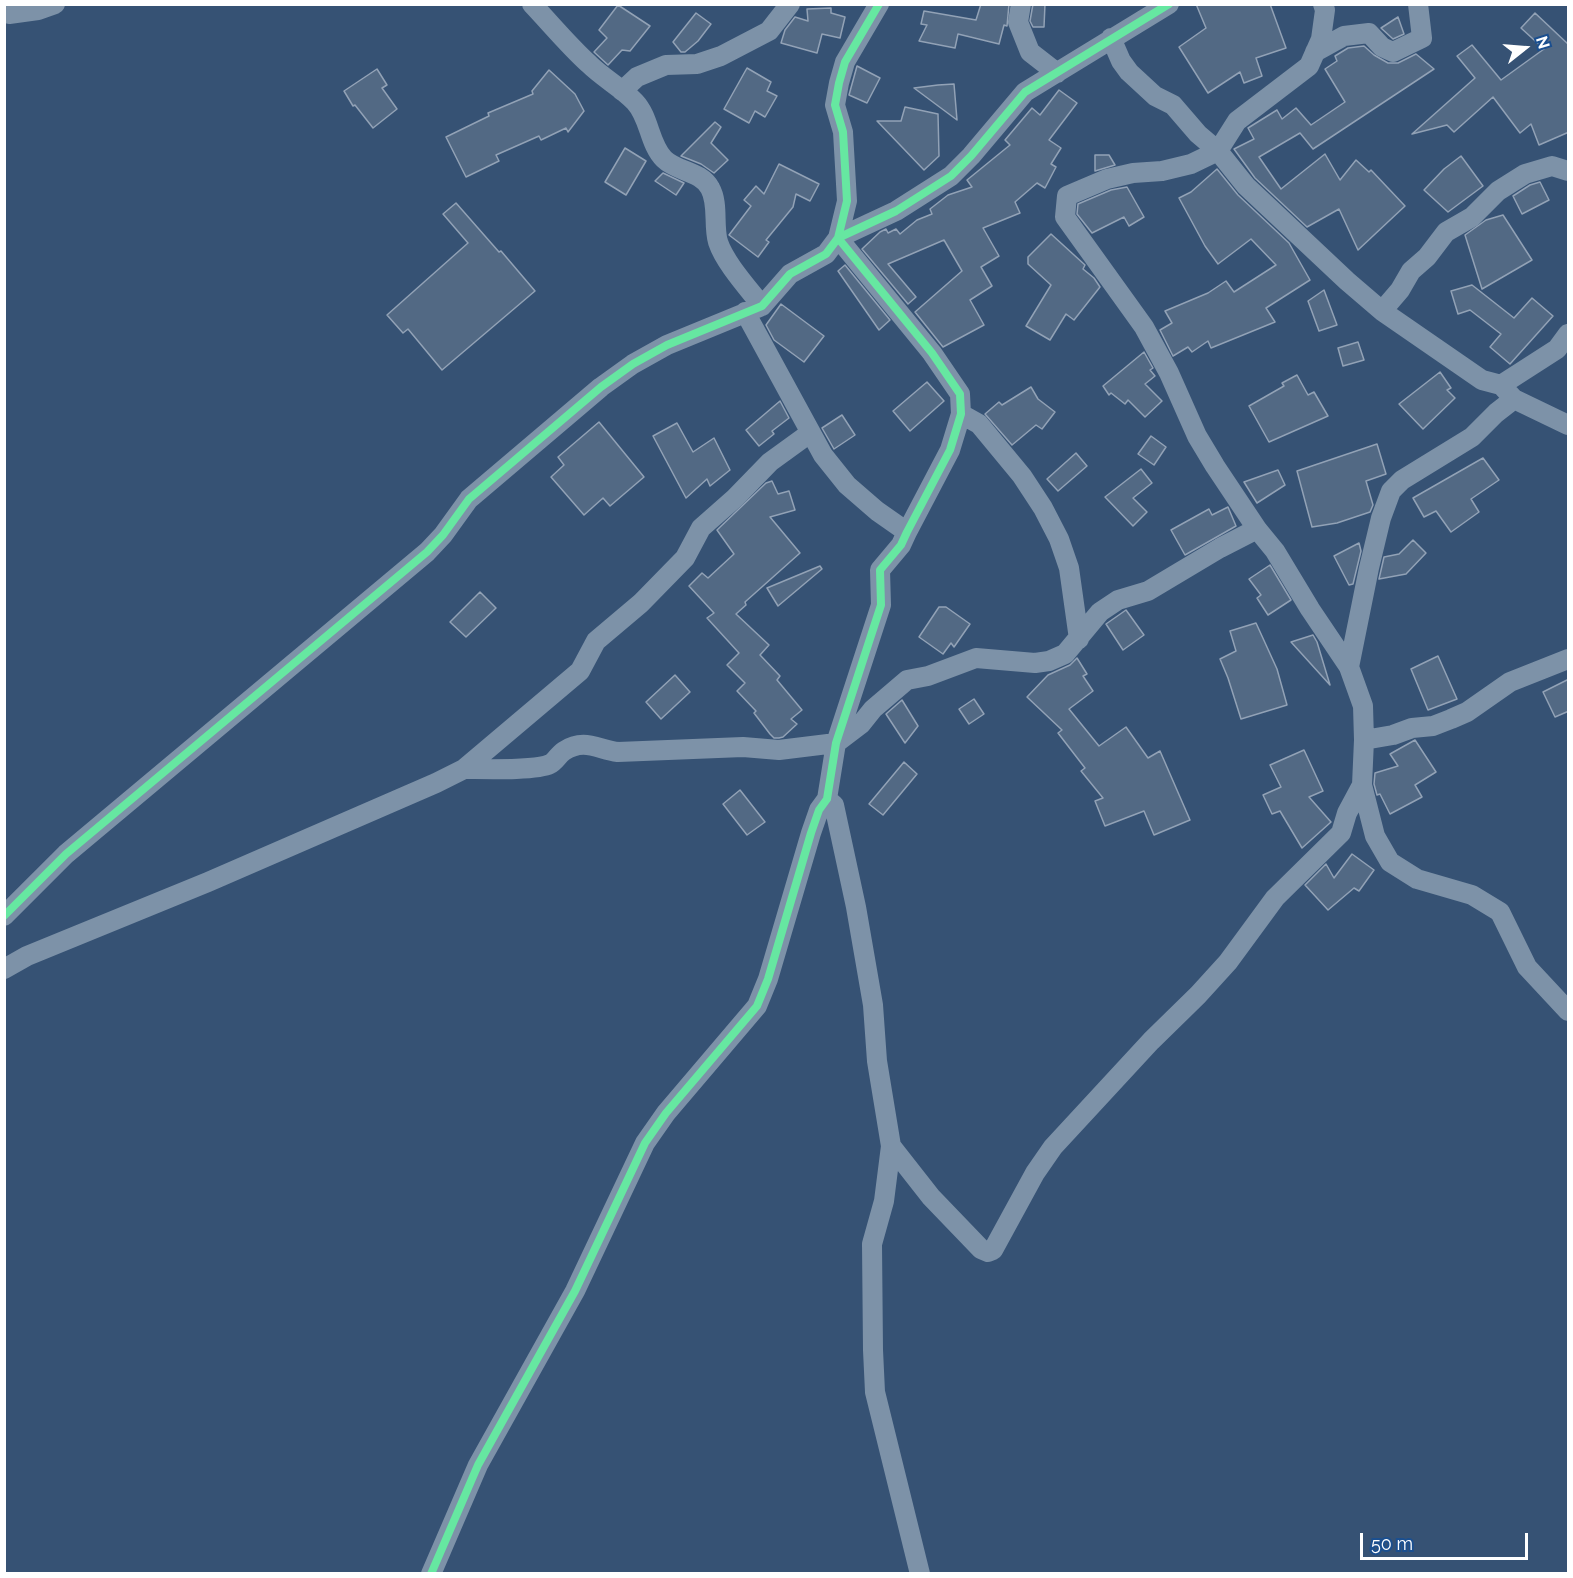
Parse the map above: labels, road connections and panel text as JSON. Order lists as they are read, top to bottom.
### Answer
{
  "scale_bar": "50 m",
  "north": "right"
}
